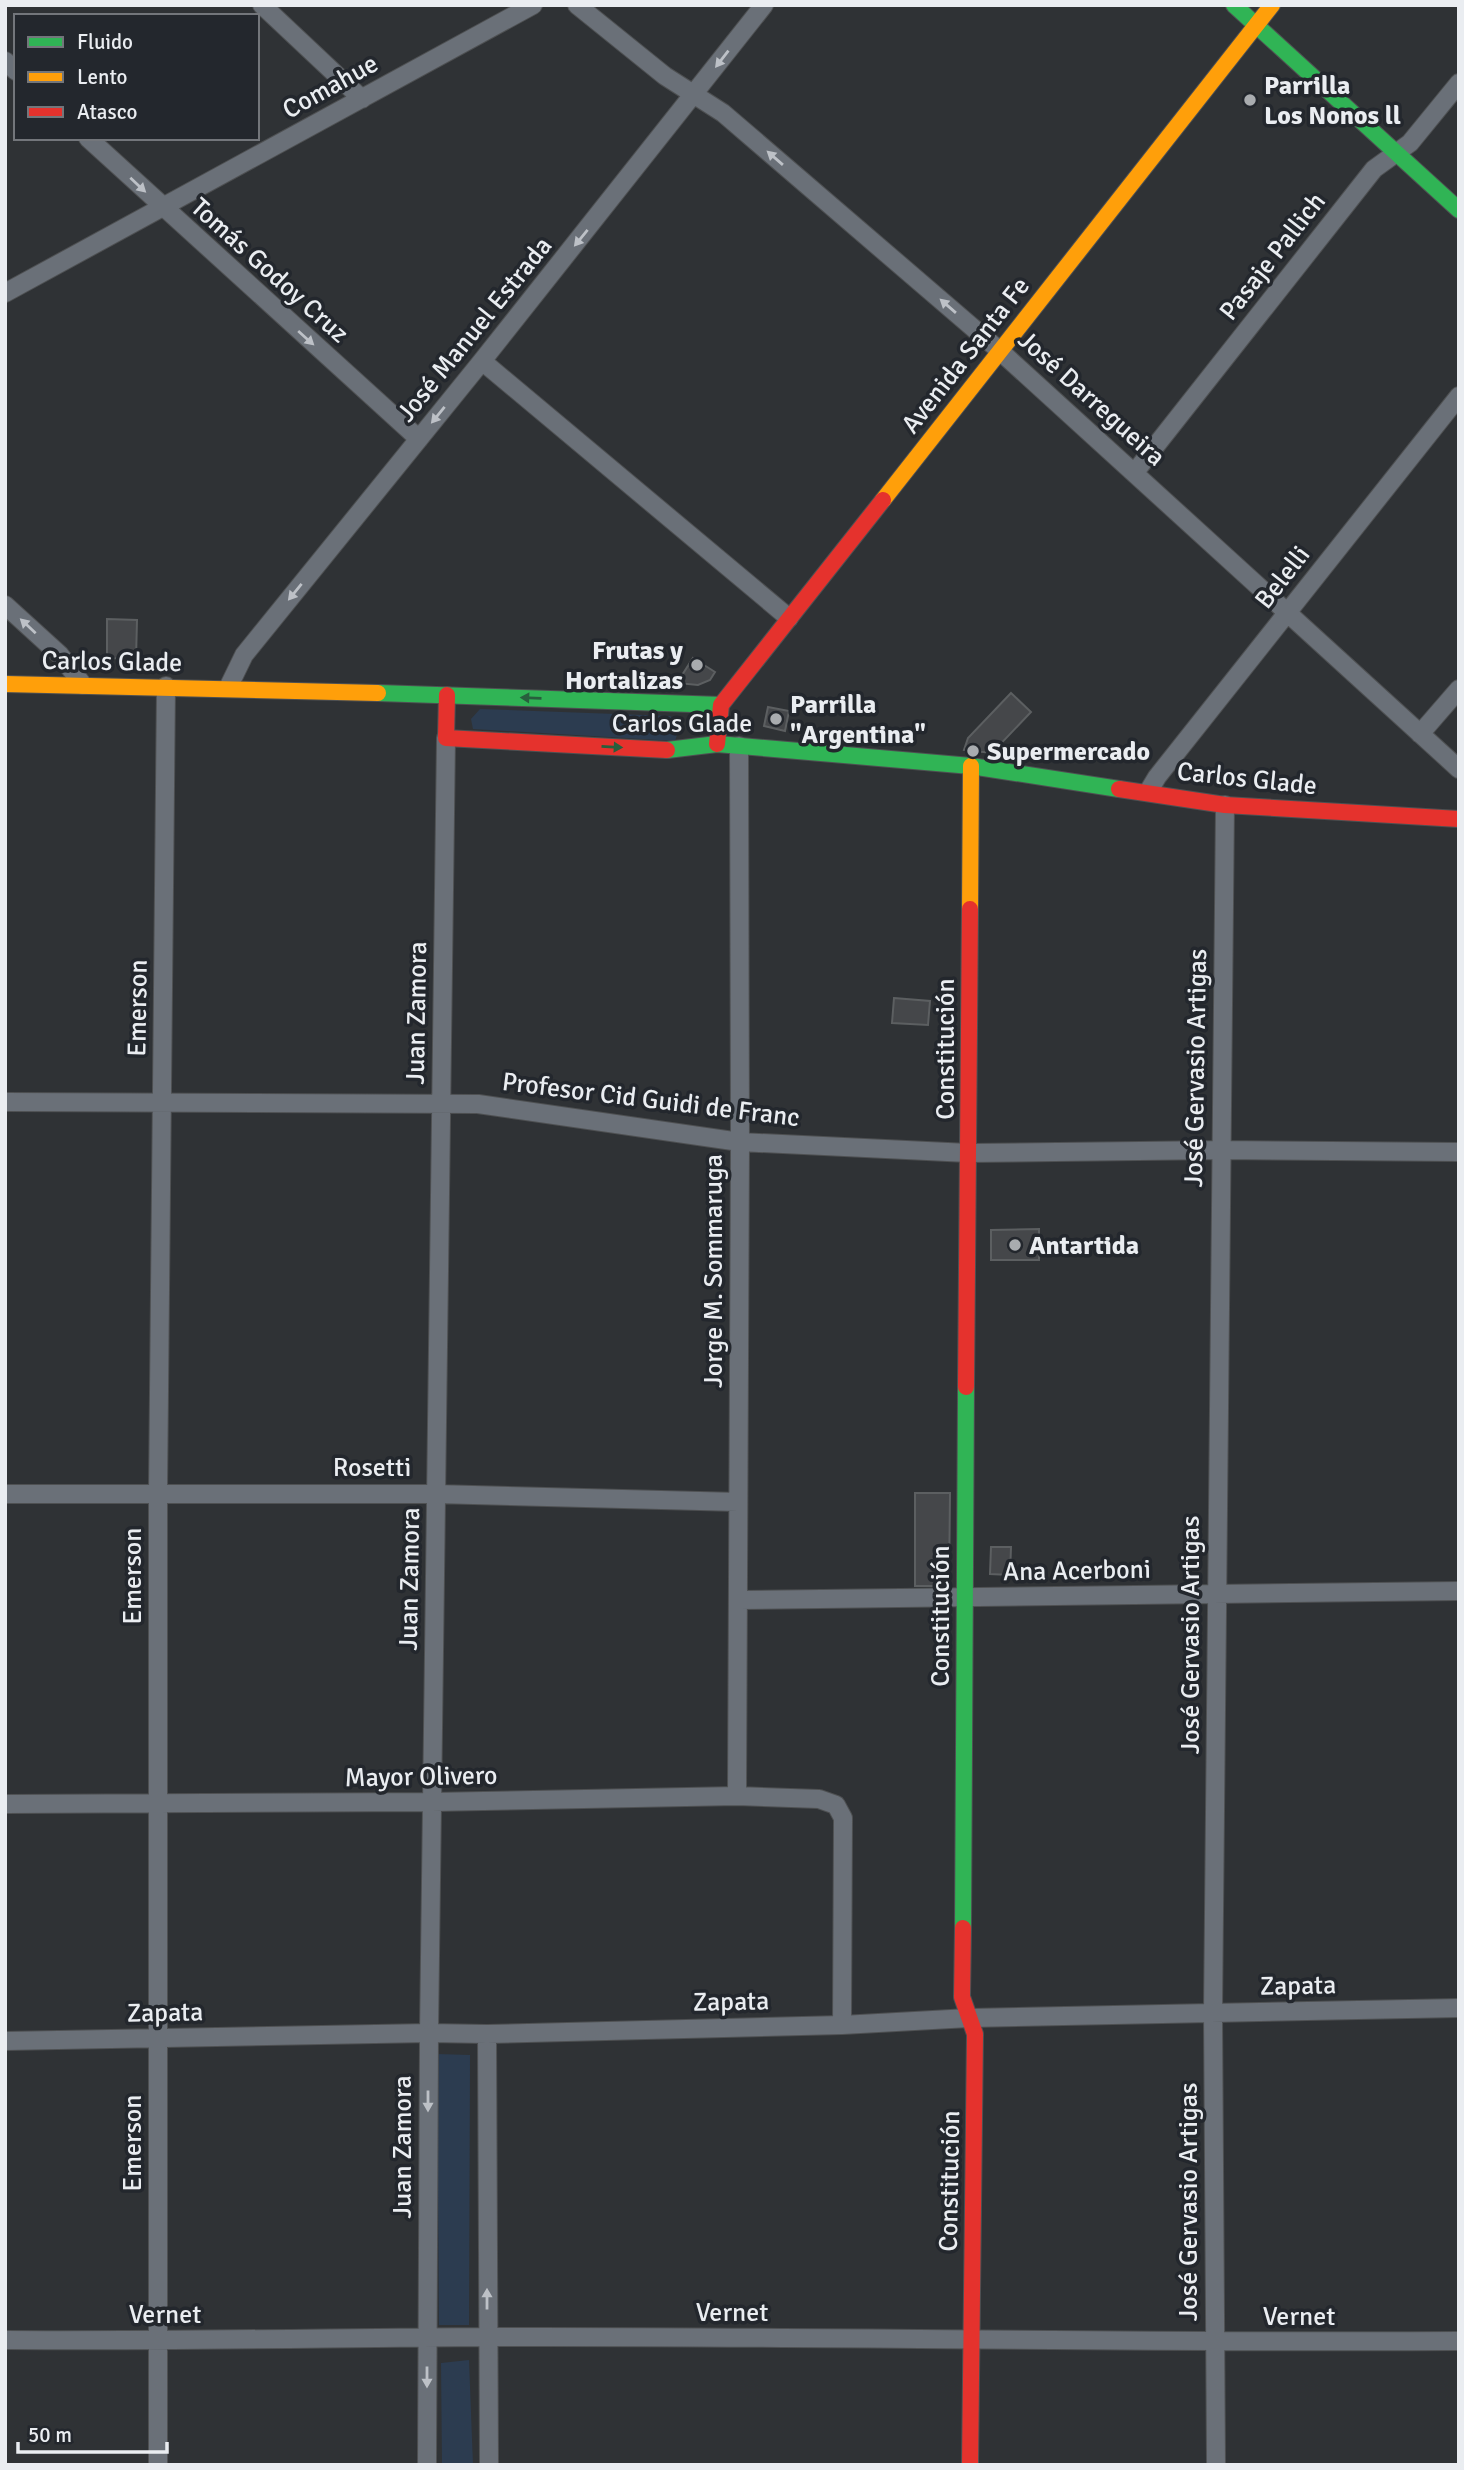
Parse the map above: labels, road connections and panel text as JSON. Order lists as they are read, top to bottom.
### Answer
{
  "streets": {
    "street": [
      "Comahue",
      "Pasaje Pallich",
      "Tomás Godoy Cruz",
      "José Manuel Estrada",
      "Avenida Santa Fe",
      "José Darregueira",
      "Belelli",
      "Carlos Glade",
      "Emerson",
      "Juan Zamora",
      "Constitución",
      "José Gervasio Artigas",
      "Profesor Cid Guidi de Franc",
      "Jorge M. Sommaruga",
      "Rosetti",
      "Ana Acerboni",
      "Mayor Olivero",
      "Zapata",
      "Vernet"
    ]
  },
  "crossings": [
    ["Comahue", "Tomás Godoy Cruz"],
    ["Pasaje Pallich", "José Darregueira"],
    ["Tomás Godoy Cruz", "José Manuel Estrada"],
    ["José Manuel Estrada", "José Darregueira"],
    ["José Manuel Estrada", "Carlos Glade"],
    ["Avenida Santa Fe", "José Darregueira"],
    ["Avenida Santa Fe", "Carlos Glade"],
    ["José Darregueira", "Belelli"],
    ["Belelli", "Carlos Glade"],
    ["Carlos Glade", "Emerson"],
    ["Carlos Glade", "Juan Zamora"],
    ["Carlos Glade", "Constitución"],
    ["Carlos Glade", "José Gervasio Artigas"],
    ["Carlos Glade", "Jorge M. Sommaruga"],
    ["Emerson", "Profesor Cid Guidi de Franc"],
    ["Emerson", "Rosetti"],
    ["Emerson", "Mayor Olivero"],
    ["Emerson", "Zapata"],
    ["Emerson", "Vernet"],
    ["Juan Zamora", "Profesor Cid Guidi de Franc"],
    ["Juan Zamora", "Rosetti"],
    ["Juan Zamora", "Mayor Olivero"],
    ["Juan Zamora", "Zapata"],
    ["Juan Zamora", "Vernet"],
    ["Constitución", "Profesor Cid Guidi de Franc"],
    ["Constitución", "Ana Acerboni"],
    ["Constitución", "Zapata"],
    ["Constitución", "Vernet"],
    ["José Gervasio Artigas", "Profesor Cid Guidi de Franc"],
    ["José Gervasio Artigas", "Ana Acerboni"],
    ["José Gervasio Artigas", "Zapata"],
    ["José Gervasio Artigas", "Vernet"],
    ["Profesor Cid Guidi de Franc", "Jorge M. Sommaruga"],
    ["Jorge M. Sommaruga", "Rosetti"],
    ["Jorge M. Sommaruga", "Ana Acerboni"],
    ["Jorge M. Sommaruga", "Mayor Olivero"],
    ["Mayor Olivero", "Zapata"]
  ],
  "one_way": ["Tomás Godoy Cruz", "José Manuel Estrada"],
  "places": [
    "Parrilla Los Nonos ll",
    "Frutas y Hortalizas",
    "Parrilla \"Argentina\"",
    "Supermercado",
    "Antartida"
  ],
  "legend": ["Fluido", "Lento", "Atasco"],
  "scale_bar": "50 m"
}
